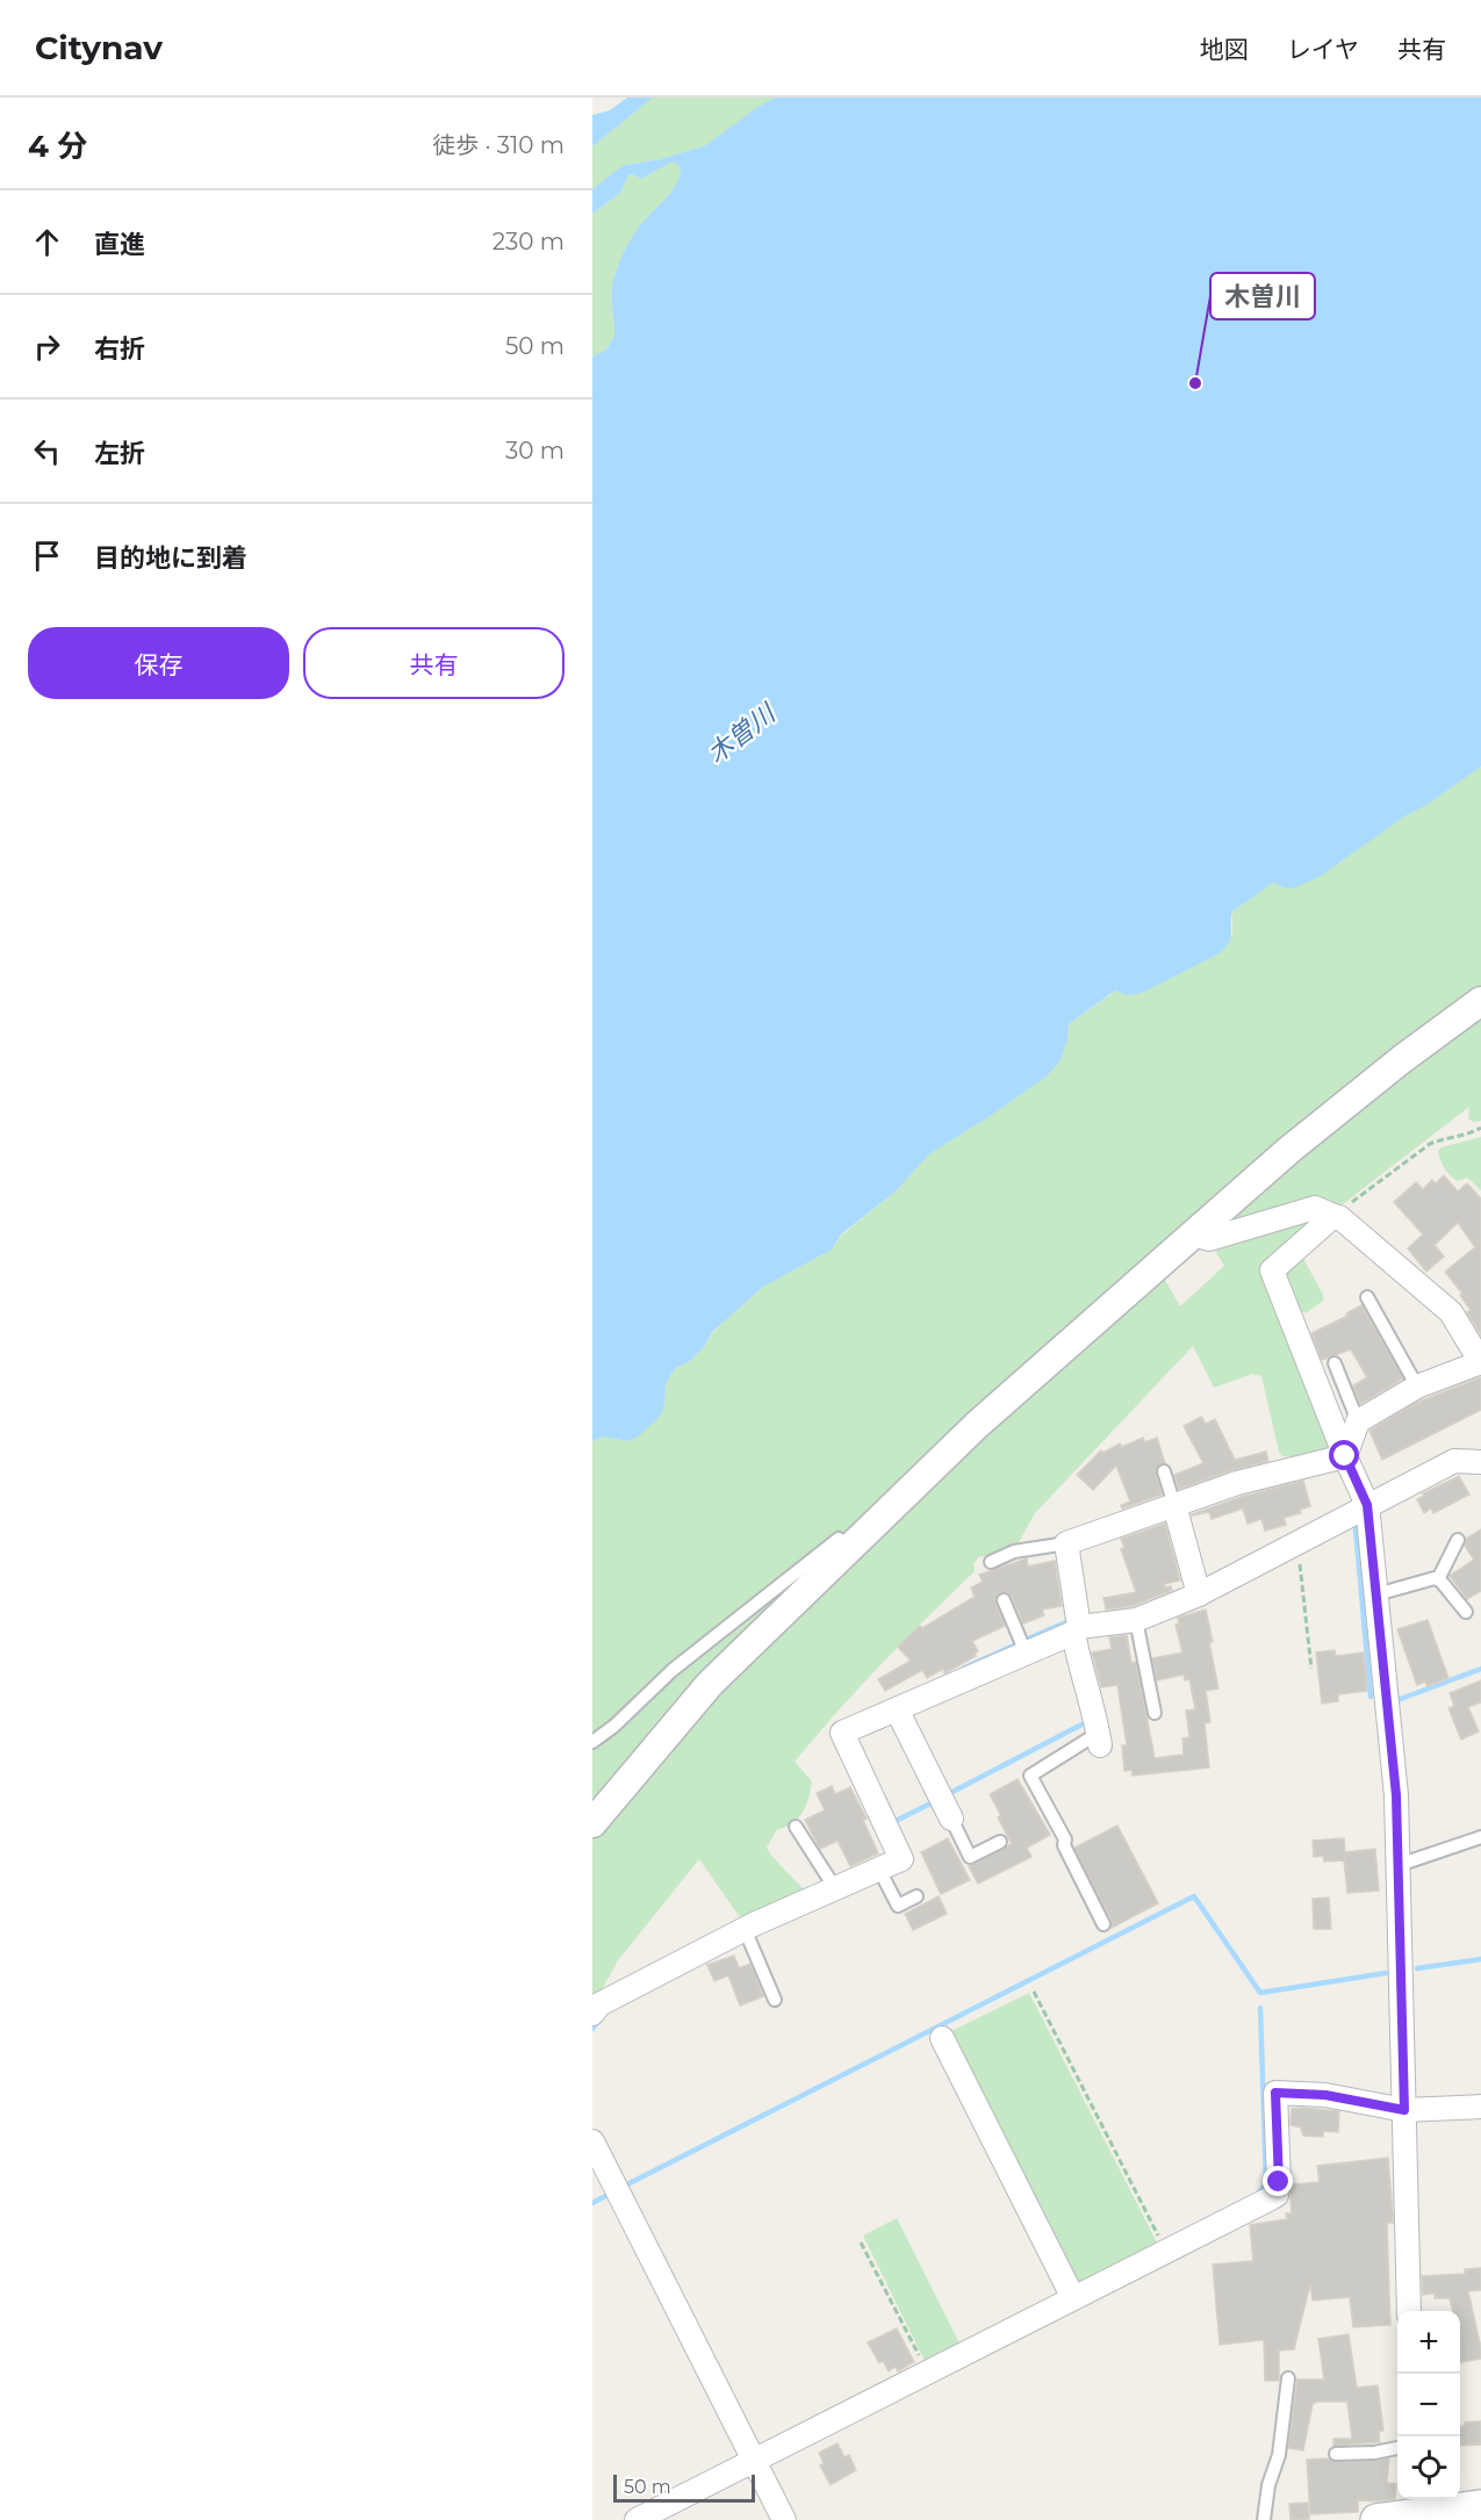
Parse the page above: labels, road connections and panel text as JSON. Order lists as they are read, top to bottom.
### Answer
{
  "water": ["木曽川"],
  "places": ["木曽川"],
  "scale_bar": "50 m",
  "page": {
    "header": "Citynav",
    "nav": ["地図", "レイヤ", "共有"],
    "heading": ["4 分", "徒歩 · 310 m"],
    "list": [
      ["直進", "230 m"],
      ["右折", "50 m"],
      ["左折", "30 m"],
      "目的地に到着"
    ],
    "buttons": ["保存", "共有"],
    "map_buttons": ["+", "−"],
    "scale": "50 m"
  }
}
